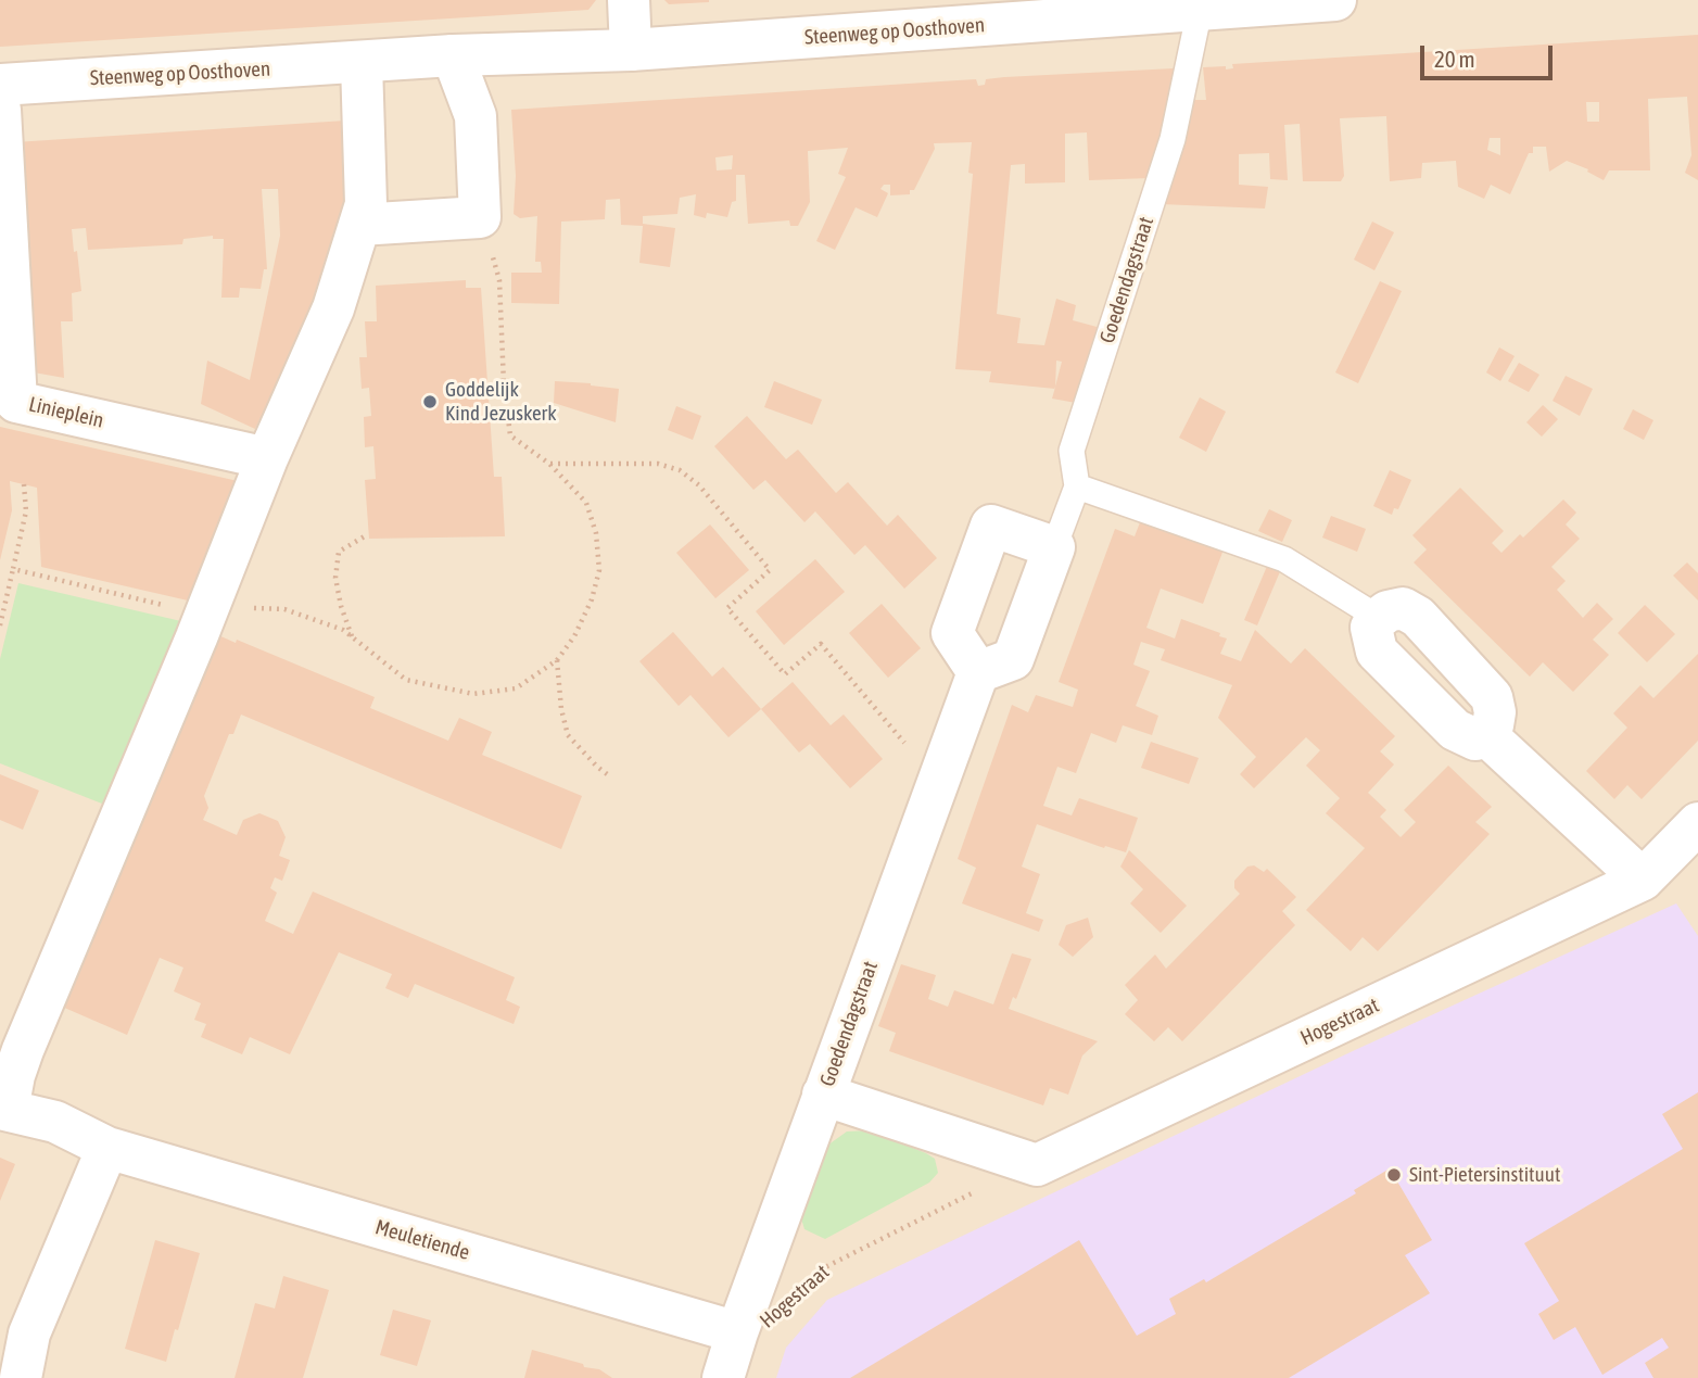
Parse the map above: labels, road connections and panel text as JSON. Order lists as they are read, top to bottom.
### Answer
{
  "streets": {
    "street": [
      "Steenweg op Oosthoven",
      "Goedendagstraat",
      "Linieplein",
      "Hogestraat",
      "Meuletiende"
    ]
  },
  "crossings": [
    ["Steenweg op Oosthoven", "Goedendagstraat"],
    ["Goedendagstraat", "Meuletiende"]
  ],
  "places": ["Goddelijk Kind Jezuskerk", "Sint-Pietersinstituut"],
  "scale_bar": "20 m"
}
